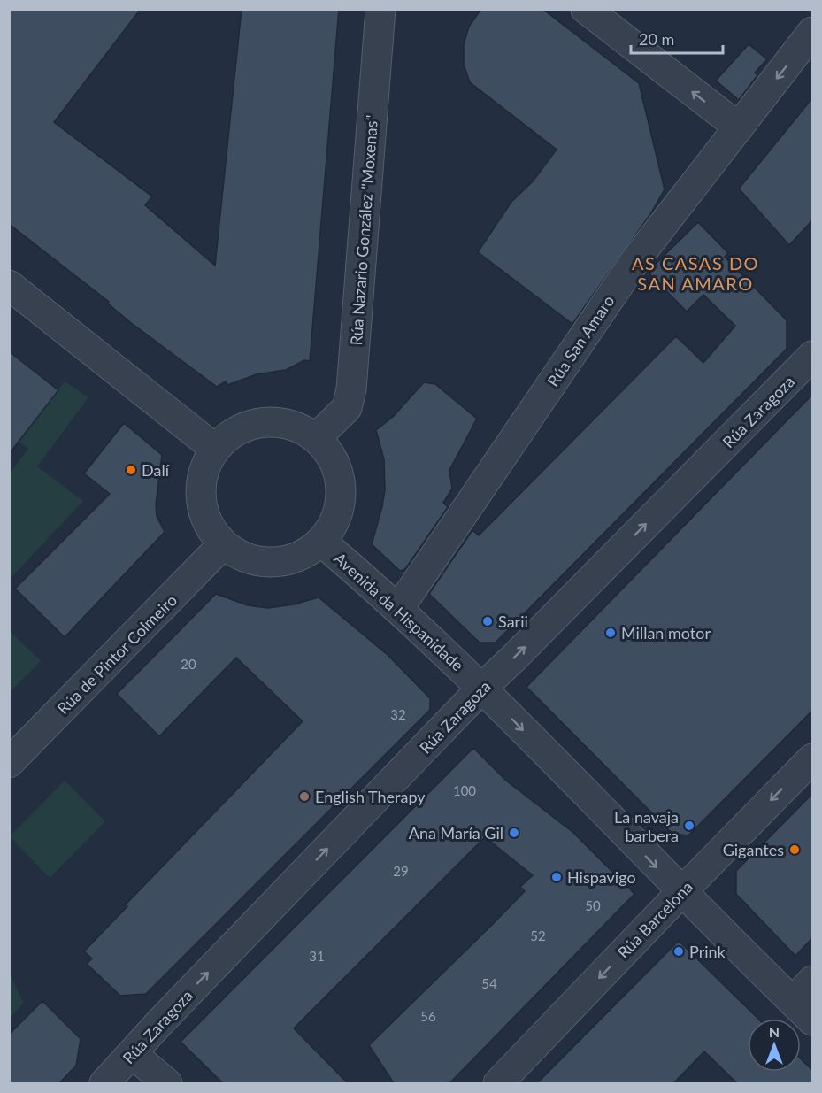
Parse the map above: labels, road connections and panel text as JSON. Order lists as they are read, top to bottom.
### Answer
{
  "streets": {
    "street": [
      "Rúa Nazario González \"Moxenas\"",
      "Rúa San Amaro",
      "Rúa Zaragoza",
      "Avenida da Hispanidade",
      "Rúa de Pintor Colmeiro",
      "Rúa Barcelona"
    ]
  },
  "crossings": [
    ["Rúa Nazario González \"Moxenas\"", "Avenida da Hispanidade"],
    ["Rúa Nazario González \"Moxenas\"", "Rúa de Pintor Colmeiro"],
    ["Rúa San Amaro", "Avenida da Hispanidade"],
    ["Rúa Zaragoza", "Avenida da Hispanidade"],
    ["Avenida da Hispanidade", "Rúa de Pintor Colmeiro"],
    ["Avenida da Hispanidade", "Rúa Barcelona"]
  ],
  "one_way": ["Rúa Zaragoza", "Avenida da Hispanidade", "Rúa Barcelona"],
  "districts": ["AS CASAS DO SAN AMARO"],
  "places": [
    "Dalí",
    "Sarii",
    "Millan motor",
    "English Therapy",
    "La navaja barbera",
    "Ana María Gil",
    "Gigantes",
    "Hispavigo",
    "Prink"
  ],
  "house_numbers": [
    "20",
    "32",
    "100",
    "29",
    "50",
    "52",
    "31",
    "54",
    "56"
  ],
  "scale_bar": "20 m",
  "north": "top"
}
